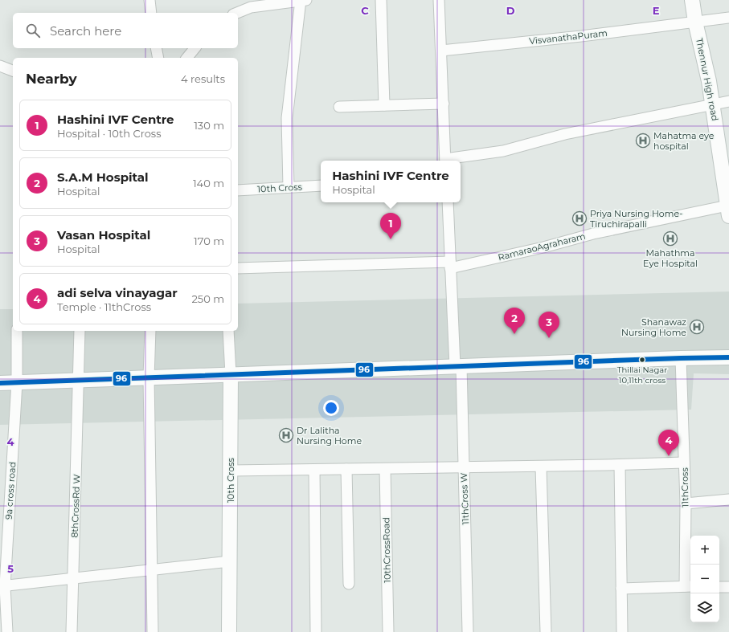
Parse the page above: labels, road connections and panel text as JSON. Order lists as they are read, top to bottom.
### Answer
{
  "streets": {
    "street": [
      "VisvanathaPuram",
      "Thennur High road",
      "10th Cross",
      "RamaraoAgraharam",
      "11thCross",
      "9a cross road",
      "11thCross W",
      "8thCrossRd W",
      "10thCrossRoad"
    ]
  },
  "crossings": [
    ["VisvanathaPuram", "Thennur High road"],
    ["Thennur High road", "RamaraoAgraharam"],
    ["RamaraoAgraharam", "11thCross W"]
  ],
  "places": {
    "hospital": [
      "Mahatma eye hospital",
      "Priya Nursing Home- Tiruchirapalli",
      "Mahathma Eye Hospital",
      "Shanawaz Nursing Home",
      "Dr Lalitha Nursing Home"
    ],
    "other": ["Thillai Nagar 10,11th cross"]
  },
  "lines": ["transit line 96"],
  "page": {
    "search": "Search here",
    "heading": ["Nearby", "4 results"],
    "list": [
      {
        "mark": "1",
        "name": "Hashini IVF Centre",
        "note": "Hospital · 10th Cross",
        "value": "130 m"
      },
      {
        "mark": "2",
        "name": "S.A.M Hospital",
        "note": "Hospital",
        "value": "140 m"
      },
      {
        "mark": "3",
        "name": "Vasan Hospital",
        "note": "Hospital",
        "value": "170 m"
      },
      {
        "mark": "4",
        "name": "adi selva vinayagar",
        "note": "Temple · 11thCross",
        "value": "250 m"
      }
    ],
    "popup": ["Hashini IVF Centre", "Hospital"],
    "pins": [
      "1",
      "2",
      "3",
      "4"
    ],
    "map_buttons": ["+", "−"]
  },
  "grid": {
    "columns": ["C", "D", "E"],
    "rows": ["4", "5"]
  }
}
